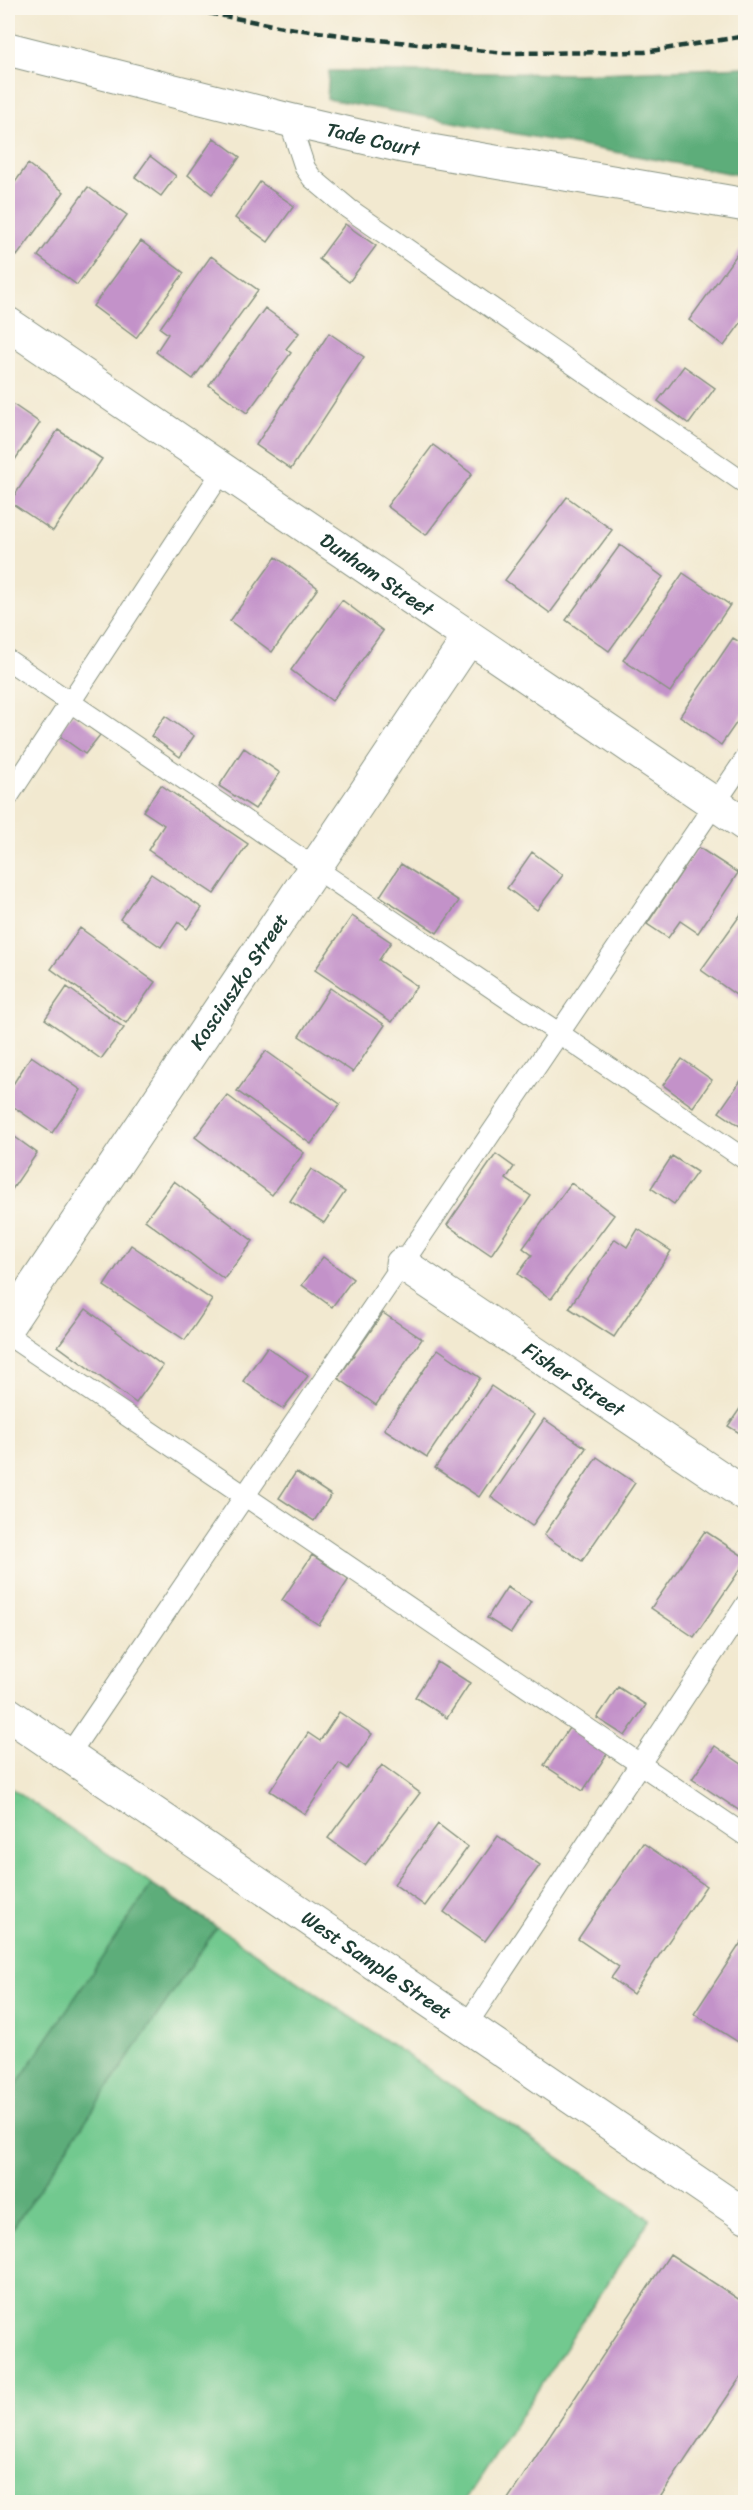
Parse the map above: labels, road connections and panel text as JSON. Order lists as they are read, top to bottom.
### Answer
{
  "streets": {
    "street": [
      "Tade Court",
      "Dunham Street",
      "Kosciuszko Street",
      "Fisher Street",
      "West Sample Street"
    ]
  },
  "crossings": [
    ["Dunham Street", "Kosciuszko Street"]
  ]
}
